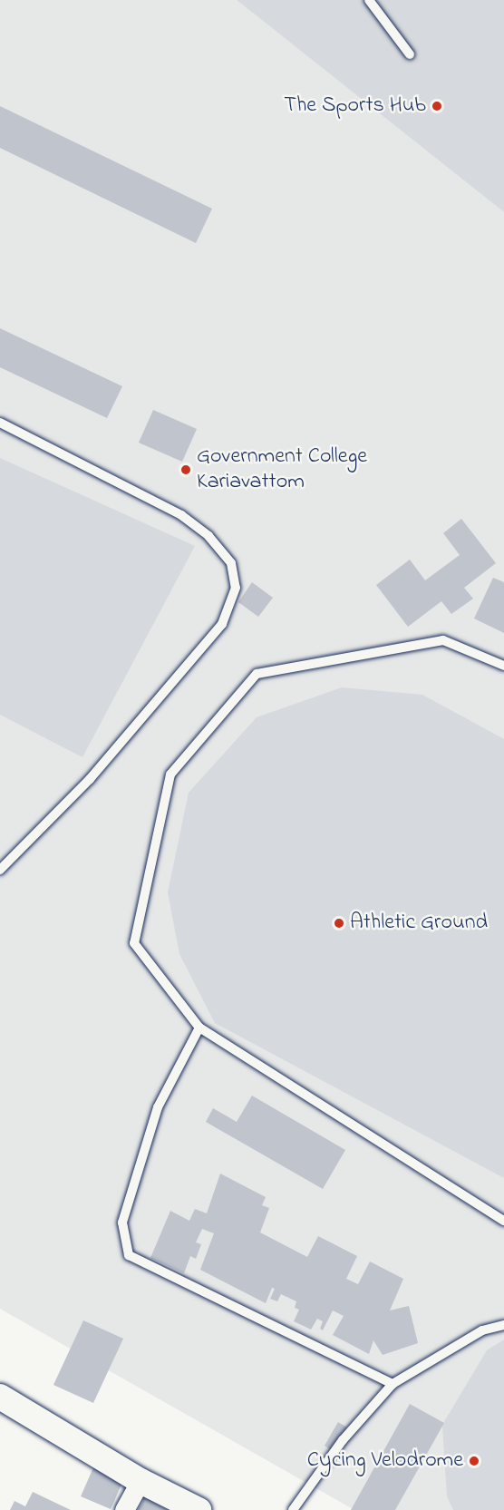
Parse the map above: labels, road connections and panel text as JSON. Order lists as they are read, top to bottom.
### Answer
{
  "places": [
    "The Sports Hub",
    "Government College Kariavattom",
    "Athletic Ground",
    "Cycing Velodrome"
  ]
}
